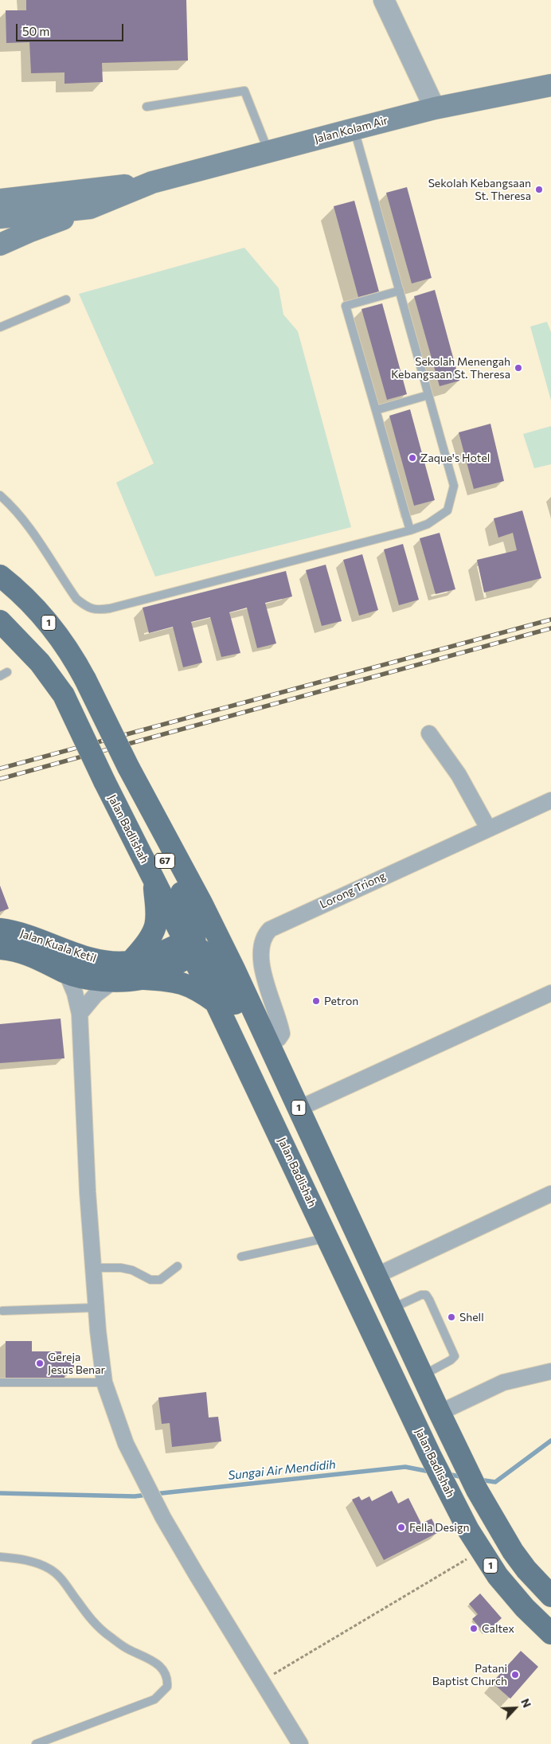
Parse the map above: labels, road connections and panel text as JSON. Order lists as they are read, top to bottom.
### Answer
{
  "streets": {
    "main road": [
      "Jalan Kolam Air",
      "1",
      "Jalan Badlishah",
      "67",
      "Jalan Kuala Ketil"
    ],
    "street": ["Lorong Triong"]
  },
  "crossings": [
    ["1", "67"],
    ["1", "Lorong Triong"],
    ["Jalan Badlishah", "67"],
    ["Jalan Badlishah", "Jalan Kuala Ketil"],
    ["67", "Jalan Kuala Ketil"]
  ],
  "water": ["Sungai Air Mendidih"],
  "places": [
    "Sekolah Kebangsaan St. Theresa",
    "Sekolah Menengah Kebangsaan St. Theresa",
    "Zaque's Hotel",
    "Petron",
    "Shell",
    "Gereja Jesus Benar",
    "Fella Design",
    "Caltex",
    "Patani Baptist Church"
  ],
  "scale_bar": "50 m",
  "north": "top right"
}
